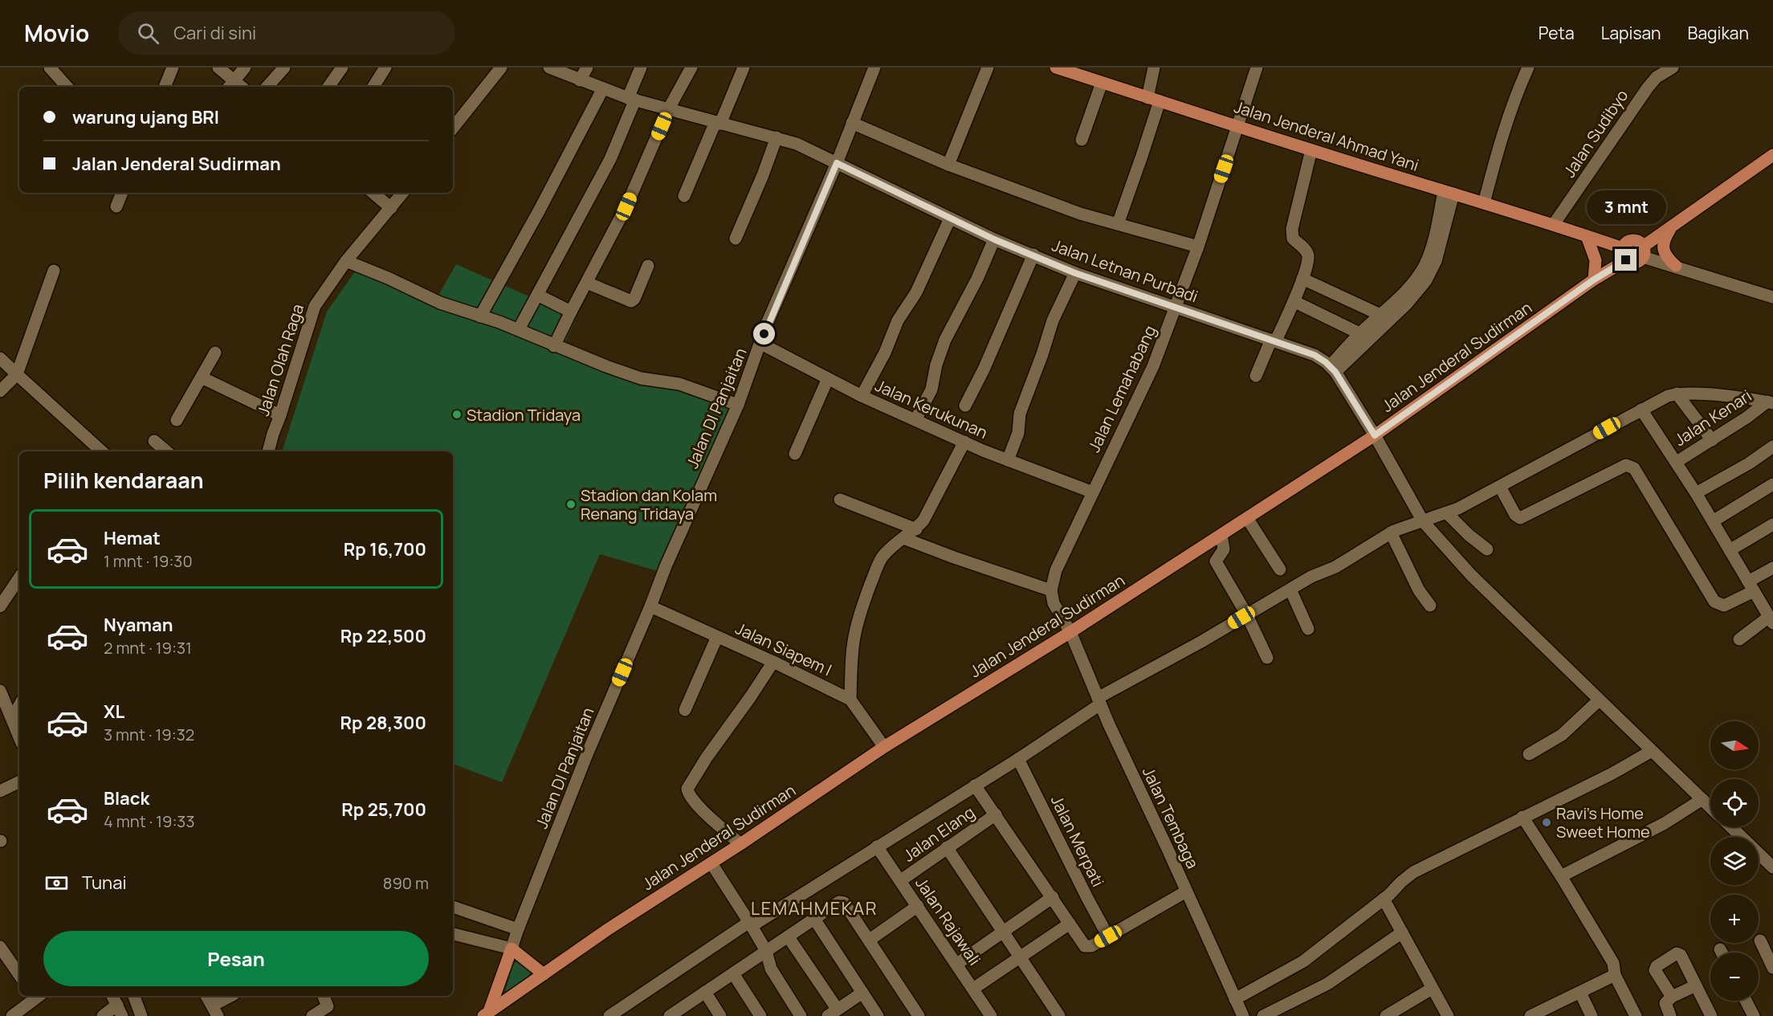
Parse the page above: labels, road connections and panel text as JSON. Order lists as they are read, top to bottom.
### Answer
{
  "streets": {
    "main road": ["Jalan Jenderal Ahmad Yani", "Jalan Jenderal Sudirman"],
    "street": [
      "Jalan Sudibyo",
      "Jalan Letnan Purbadi",
      "Jalan Olah Raga",
      "Jalan Lemahabang",
      "Jalan DI Panjaitan",
      "Jalan Kerukunan",
      "Jalan Kenari",
      "Jalan Siapem I",
      "Jalan Tembaga",
      "Jalan Elang",
      "Jalan Merpati",
      "Jalan Rajawali"
    ]
  },
  "crossings": [
    ["Jalan Sudibyo", "Jalan Jenderal Ahmad Yani"],
    ["Jalan Jenderal Ahmad Yani", "Jalan Jenderal Sudirman"],
    ["Jalan Jenderal Ahmad Yani", "Jalan Lemahabang"],
    ["Jalan Letnan Purbadi", "Jalan Jenderal Sudirman"],
    ["Jalan Letnan Purbadi", "Jalan Lemahabang"],
    ["Jalan Letnan Purbadi", "Jalan DI Panjaitan"],
    ["Jalan Jenderal Sudirman", "Jalan Siapem I"],
    ["Jalan Jenderal Sudirman", "Jalan Tembaga"],
    ["Jalan Lemahabang", "Jalan Kerukunan"],
    ["Jalan DI Panjaitan", "Jalan Kerukunan"],
    ["Jalan DI Panjaitan", "Jalan Siapem I"],
    ["Jalan Elang", "Jalan Rajawali"]
  ],
  "districts": ["LEMAHMEKAR"],
  "places": ["Stadion Tridaya", "Stadion dan Kolam Renang Tridaya", "Ravi's Home Sweet Home"],
  "north": "right",
  "page": {
    "header": "Movio",
    "search": "Cari di sini",
    "nav": ["Peta", "Lapisan", "Bagikan"],
    "banner": ["warung ujang BRI", "Jalan Jenderal Sudirman"],
    "bubble": "3 mnt",
    "heading": "Pilih kendaraan",
    "list": [
      {
        "name": "Hemat",
        "note": "1 mnt · 19:30",
        "value": "Rp 16,700"
      },
      {
        "name": "Nyaman",
        "note": "2 mnt · 19:31",
        "value": "Rp 22,500"
      },
      {
        "name": "XL",
        "note": "3 mnt · 19:32",
        "value": "Rp 28,300"
      },
      {
        "name": "Black",
        "note": "4 mnt · 19:33",
        "value": "Rp 25,700"
      }
    ],
    "map_buttons": ["+", "−"],
    "pay": ["Tunai", "890 m"],
    "buttons": "Pesan"
  }
}
